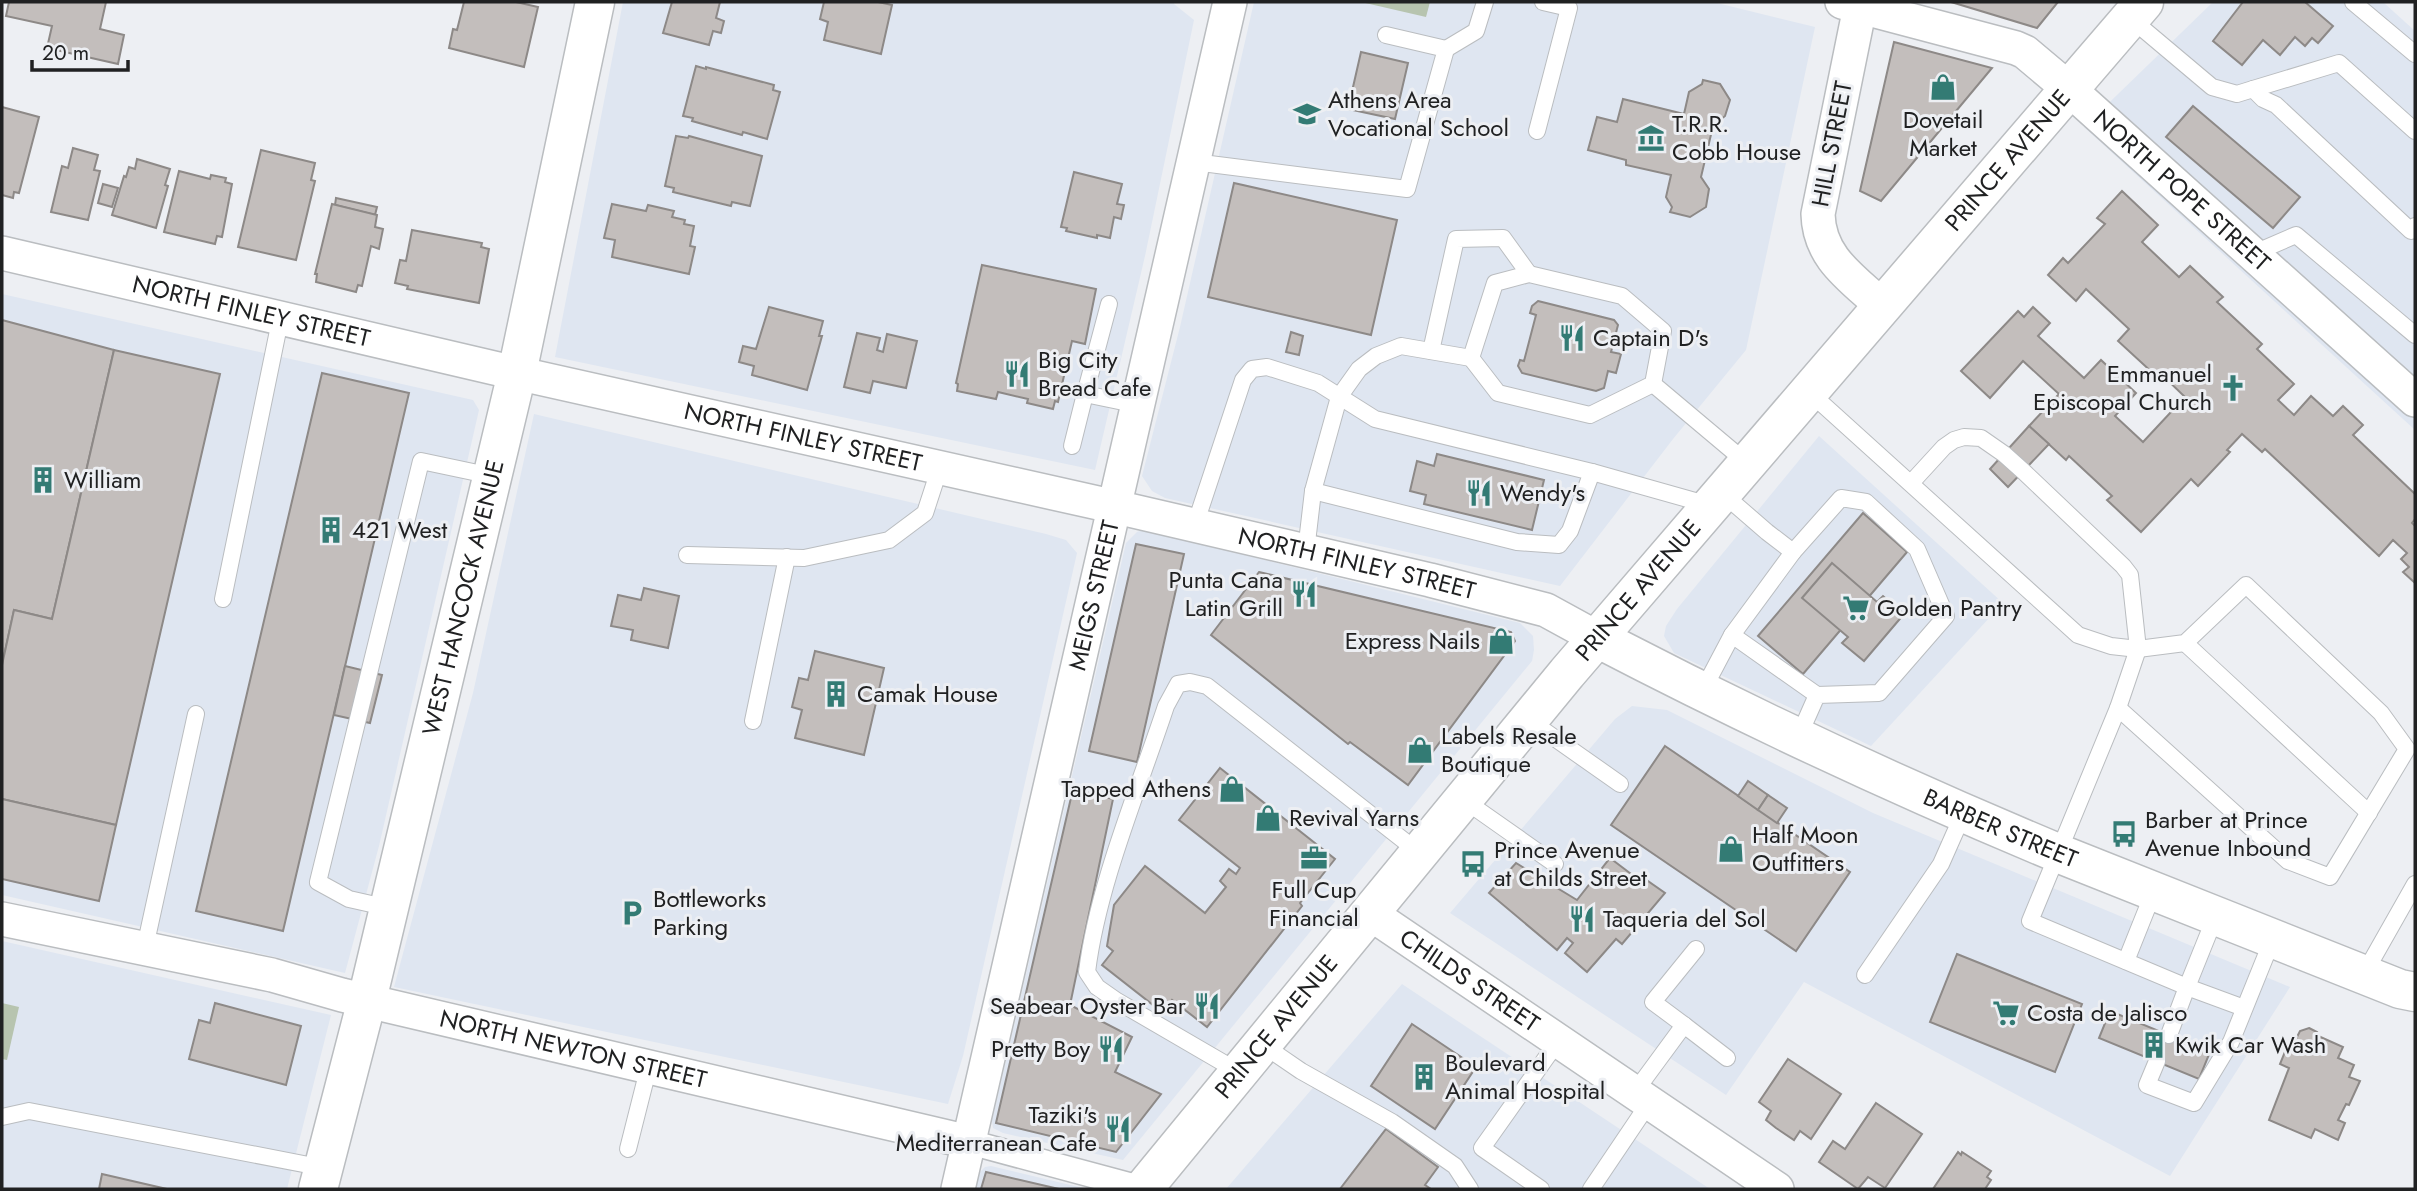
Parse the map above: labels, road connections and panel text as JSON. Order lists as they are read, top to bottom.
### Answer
{
  "streets": {
    "street": [
      "HILL STREET",
      "PRINCE AVENUE",
      "NORTH POPE STREET",
      "NORTH FINLEY STREET",
      "MEIGS STREET",
      "WEST HANCOCK AVENUE",
      "BARBER STREET",
      "CHILDS STREET",
      "NORTH NEWTON STREET"
    ]
  },
  "crossings": [
    ["HILL STREET", "PRINCE AVENUE"],
    ["HILL STREET", "NORTH POPE STREET"],
    ["PRINCE AVENUE", "NORTH POPE STREET"],
    ["PRINCE AVENUE", "NORTH FINLEY STREET"],
    ["PRINCE AVENUE", "BARBER STREET"],
    ["PRINCE AVENUE", "CHILDS STREET"],
    ["PRINCE AVENUE", "NORTH NEWTON STREET"],
    ["NORTH FINLEY STREET", "MEIGS STREET"],
    ["NORTH FINLEY STREET", "WEST HANCOCK AVENUE"],
    ["NORTH FINLEY STREET", "BARBER STREET"],
    ["MEIGS STREET", "NORTH NEWTON STREET"],
    ["WEST HANCOCK AVENUE", "NORTH NEWTON STREET"]
  ],
  "places": {
    "shop": [
      "Dovetail Market",
      "Express Nails",
      "Labels Resale Boutique",
      "Tapped Athens",
      "Revival Yarns",
      "Half Moon Outfitters"
    ],
    "school or university": ["Athens Area Vocational School"],
    "museum": ["T.R.R. Cobb House"],
    "restaurant": [
      "Captain D's",
      "Big City Bread Cafe",
      "Wendy's",
      "Punta Cana Latin Grill",
      "Taqueria del Sol",
      "Seabear Oyster Bar",
      "Pretty Boy",
      "Taziki's Mediterranean Cafe"
    ],
    "church": ["Emmanuel Episcopal Church"],
    "building": [
      "William",
      "421 West",
      "Camak House",
      "Kwik Car Wash",
      "Boulevard Animal Hospital"
    ],
    "supermarket": ["Golden Pantry", "Costa de Jalisco"],
    "bus stop": ["Barber at Prince Avenue Inbound", "Prince Avenue at Childs Street"],
    "office": ["Full Cup Financial"],
    "parking": ["Bottleworks Parking"]
  },
  "scale_bar": "20 m"
}
